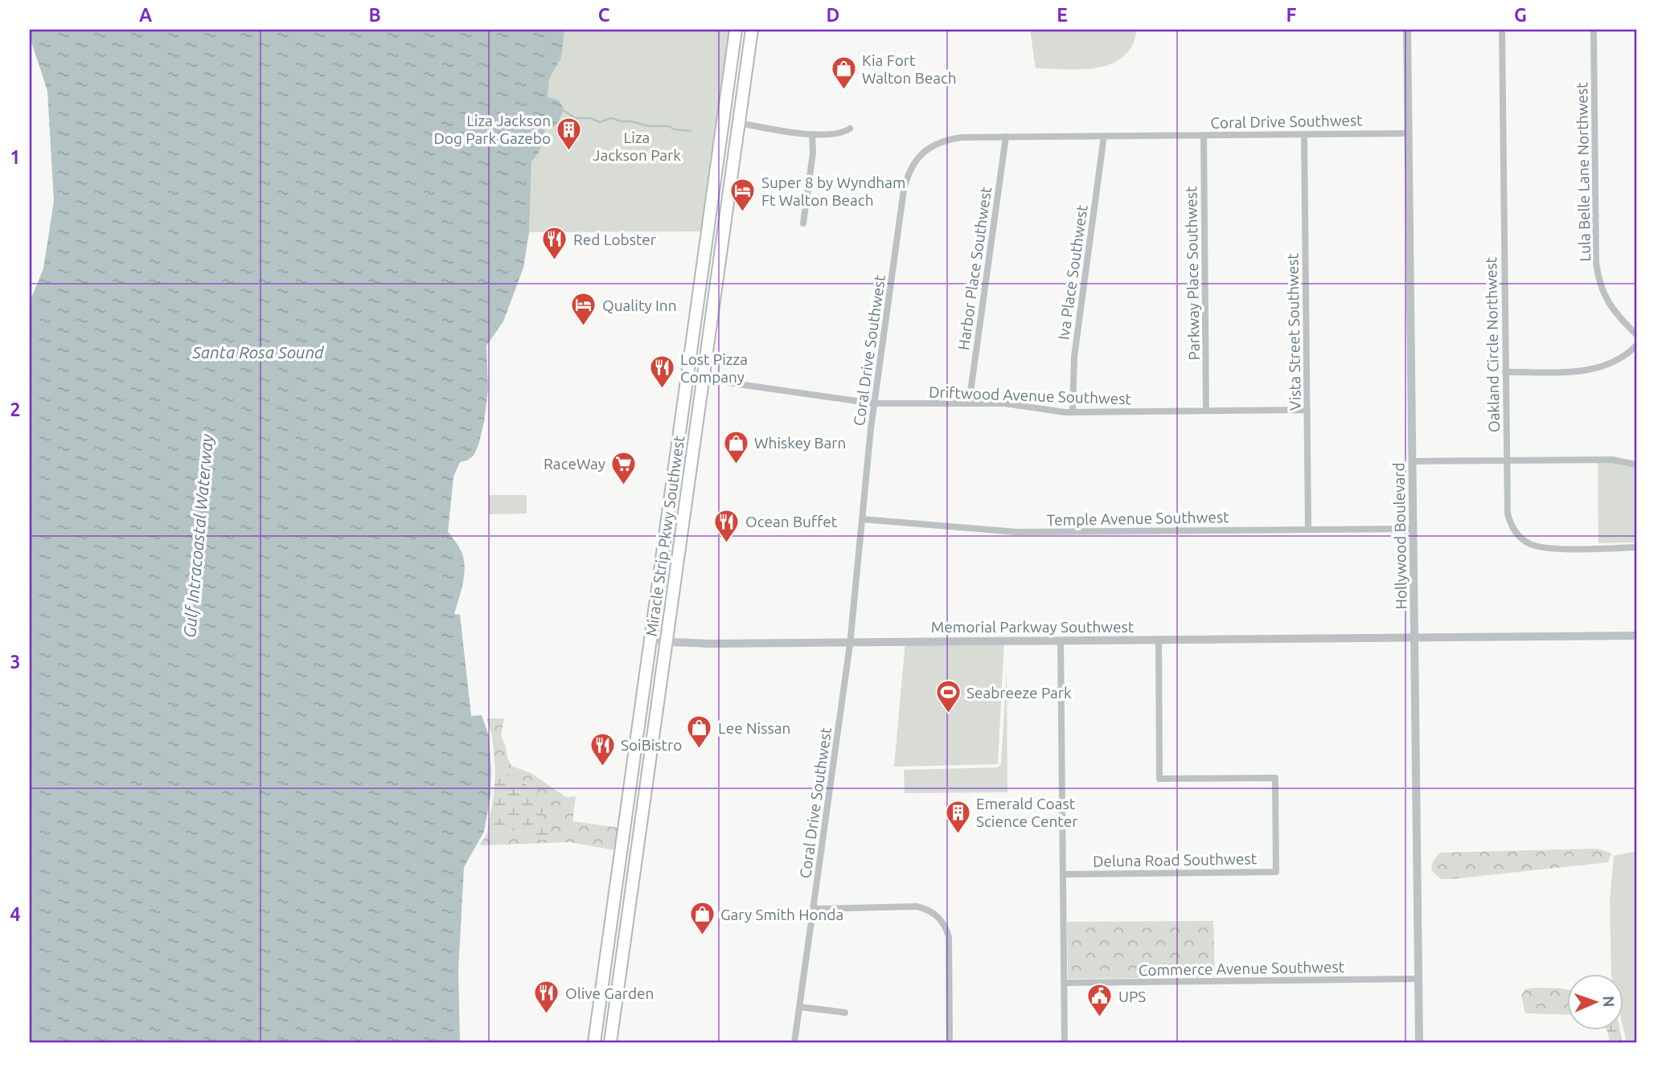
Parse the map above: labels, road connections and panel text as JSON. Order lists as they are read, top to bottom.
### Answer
{
  "streets": {
    "highway": ["Miracle Strip Pkwy Southwest"],
    "street": [
      "Coral Drive Southwest",
      "Lula Belle Lane Northwest",
      "Harbor Place Southwest",
      "Iva Place Southwest",
      "Parkway Place Southwest",
      "Vista Street Southwest",
      "Oakland Circle Northwest",
      "Driftwood Avenue Southwest",
      "Temple Avenue Southwest",
      "Hollywood Boulevard",
      "Memorial Parkway Southwest",
      "Deluna Road Southwest",
      "Commerce Avenue Southwest"
    ]
  },
  "crossings": [
    ["Coral Drive Southwest", "Harbor Place Southwest"],
    ["Coral Drive Southwest", "Iva Place Southwest"],
    ["Coral Drive Southwest", "Parkway Place Southwest"],
    ["Coral Drive Southwest", "Vista Street Southwest"],
    ["Coral Drive Southwest", "Driftwood Avenue Southwest"],
    ["Coral Drive Southwest", "Temple Avenue Southwest"],
    ["Coral Drive Southwest", "Hollywood Boulevard"],
    ["Coral Drive Southwest", "Memorial Parkway Southwest"],
    ["Harbor Place Southwest", "Driftwood Avenue Southwest"],
    ["Iva Place Southwest", "Driftwood Avenue Southwest"],
    ["Parkway Place Southwest", "Driftwood Avenue Southwest"],
    ["Vista Street Southwest", "Driftwood Avenue Southwest"],
    ["Vista Street Southwest", "Temple Avenue Southwest"],
    ["Driftwood Avenue Southwest", "Miracle Strip Pkwy Southwest"],
    ["Temple Avenue Southwest", "Hollywood Boulevard"],
    ["Miracle Strip Pkwy Southwest", "Memorial Parkway Southwest"],
    ["Hollywood Boulevard", "Memorial Parkway Southwest"],
    ["Hollywood Boulevard", "Commerce Avenue Southwest"],
    ["Memorial Parkway Southwest", "Deluna Road Southwest"]
  ],
  "water": ["Santa Rosa Sound", "Gulf Intracoastal Waterway"],
  "parks": ["Liza Jackson Park"],
  "places": {
    "shop": [
      "Kia Fort Walton Beach",
      "Whiskey Barn",
      "Lee Nissan",
      "Gary Smith Honda"
    ],
    "building": ["Liza Jackson Dog Park Gazebo", "Emerald Coast Science Center"],
    "hotel": ["Super 8 by Wyndham Ft Walton Beach", "Quality Inn"],
    "restaurant": [
      "Red Lobster",
      "Lost Pizza Company",
      "Ocean Buffet",
      "SoiBistro",
      "Olive Garden"
    ],
    "supermarket": ["RaceWay"],
    "sports": ["Seabreeze Park"],
    "public building": ["UPS"]
  },
  "north": "right",
  "grid": {
    "columns": [
      "A",
      "B",
      "C",
      "D",
      "E",
      "F",
      "G"
    ],
    "rows": [
      "1",
      "2",
      "3",
      "4"
    ]
  }
}
